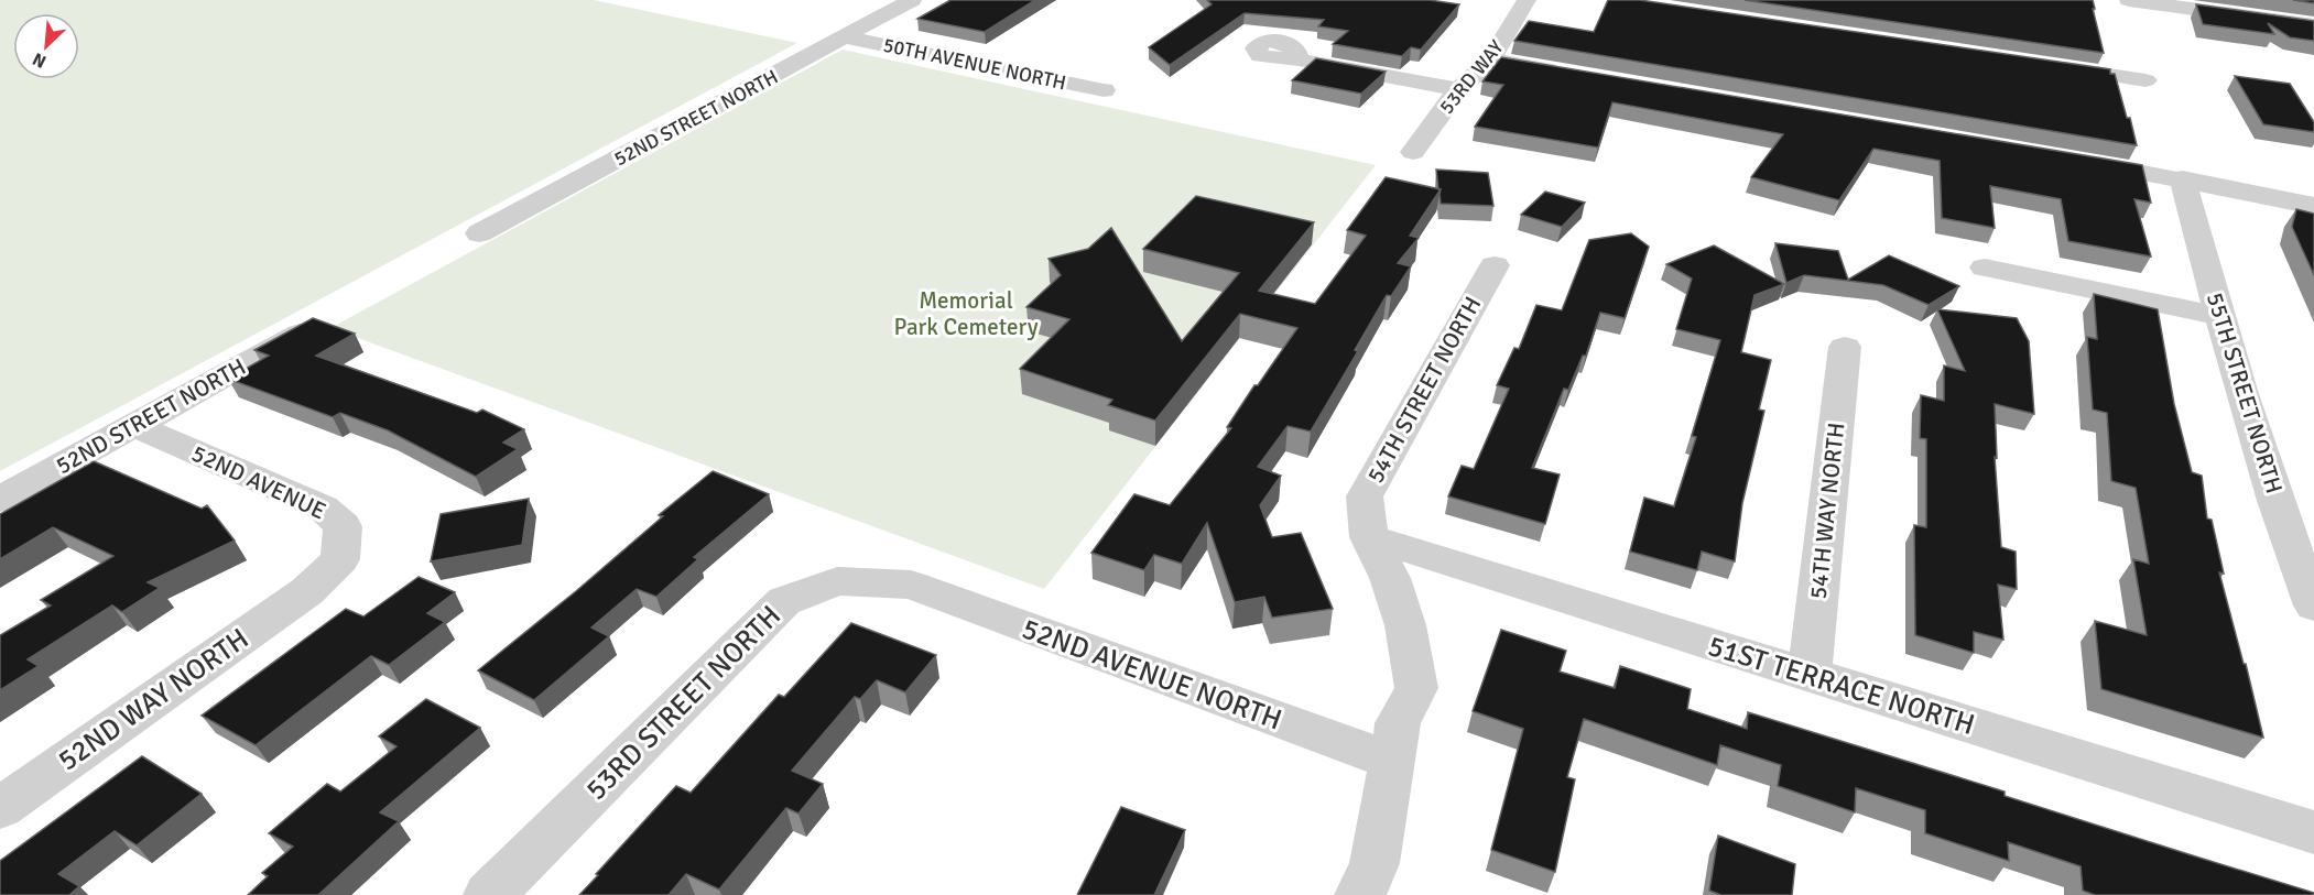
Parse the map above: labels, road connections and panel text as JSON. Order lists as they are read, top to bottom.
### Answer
{
  "streets": {
    "street": [
      "50TH AVENUE NORTH",
      "53RD WAY",
      "52ND STREET NORTH",
      "54TH STREET NORTH",
      "55TH STREET NORTH",
      "52ND AVENUE",
      "54TH WAY NORTH",
      "52ND AVENUE NORTH",
      "51ST TERRACE NORTH",
      "52ND WAY NORTH",
      "53RD STREET NORTH"
    ]
  },
  "crossings": [
    ["50TH AVENUE NORTH", "52ND STREET NORTH"],
    ["52ND STREET NORTH", "52ND AVENUE"],
    ["54TH STREET NORTH", "52ND AVENUE NORTH"],
    ["54TH STREET NORTH", "51ST TERRACE NORTH"],
    ["52ND AVENUE", "52ND WAY NORTH"],
    ["54TH WAY NORTH", "51ST TERRACE NORTH"],
    ["52ND AVENUE NORTH", "53RD STREET NORTH"]
  ],
  "parks": ["Memorial Park Cemetery"],
  "north": "bottom left"
}
